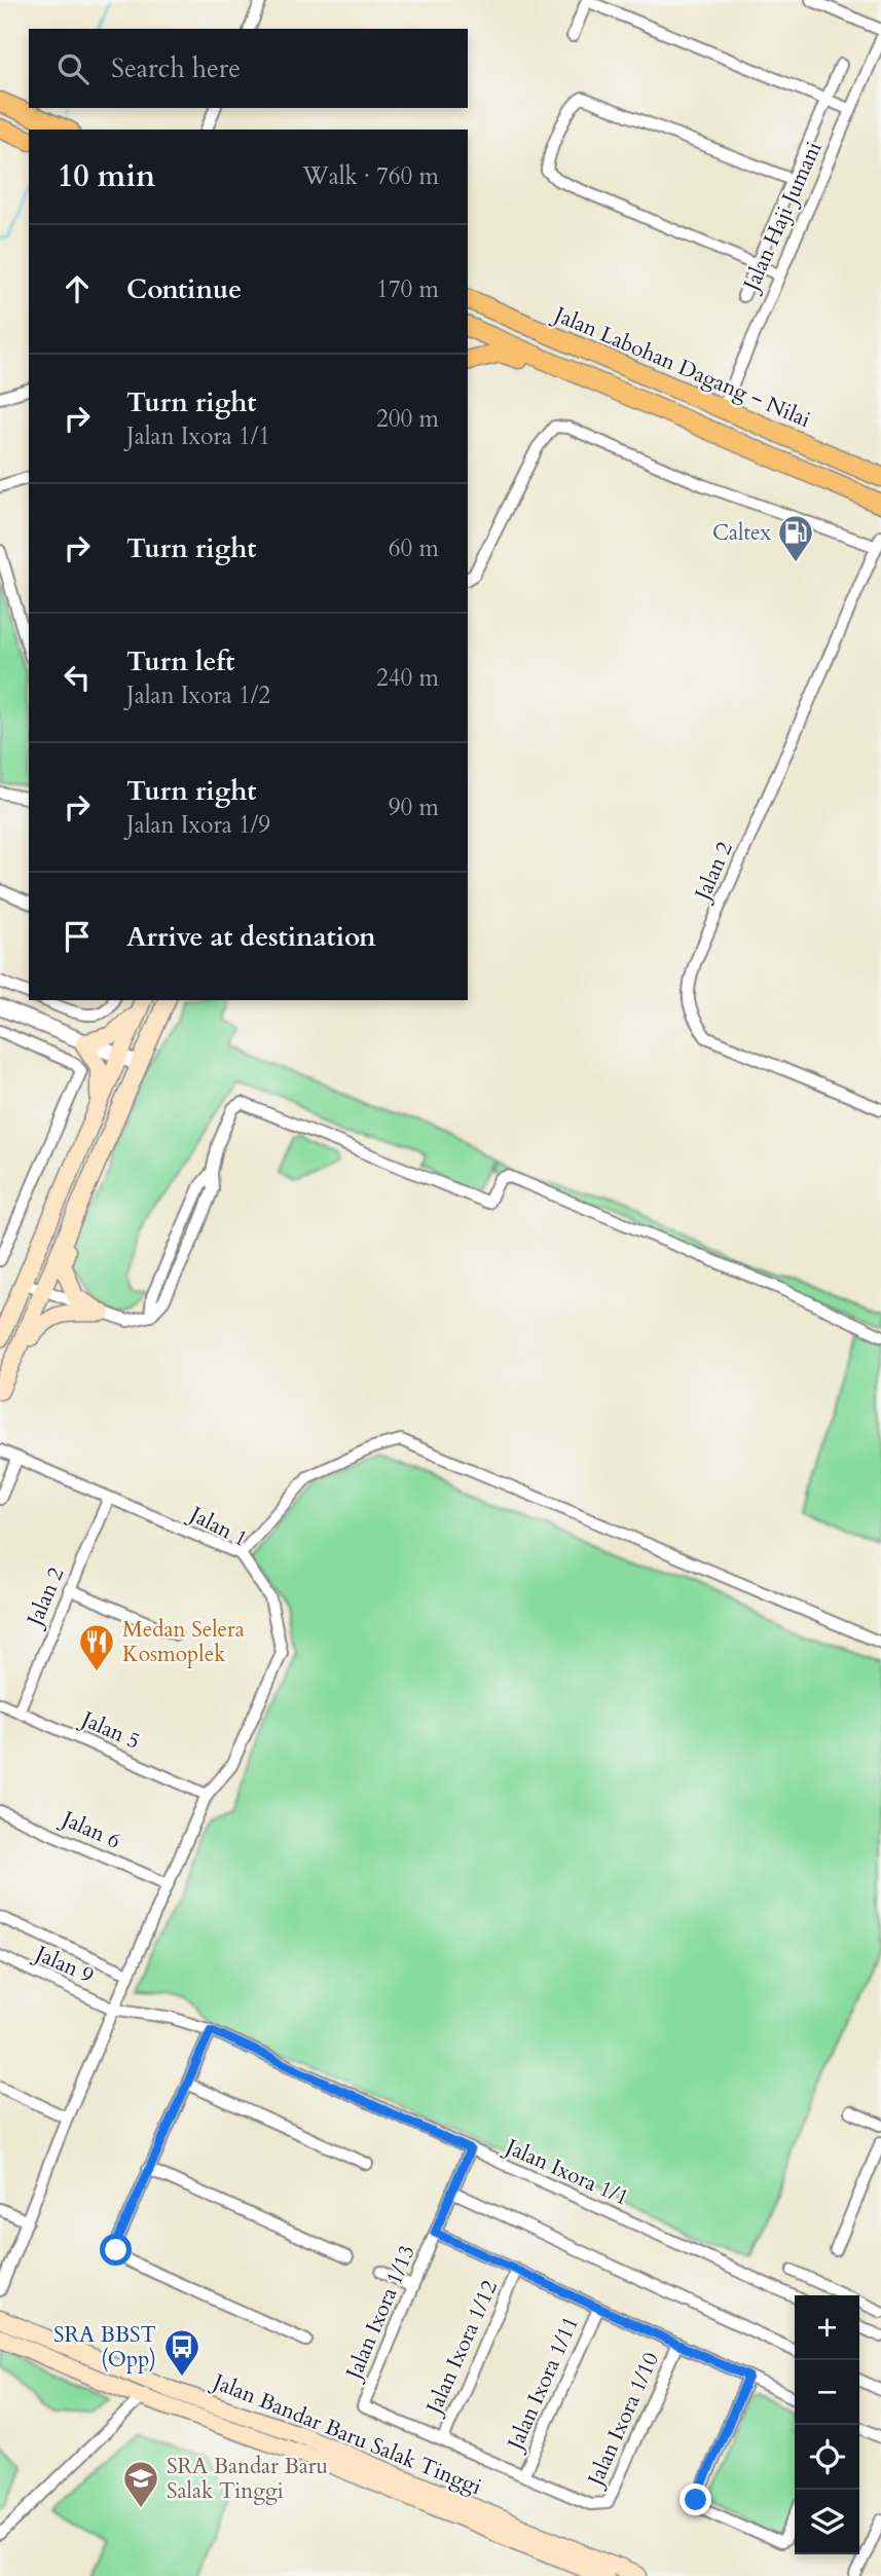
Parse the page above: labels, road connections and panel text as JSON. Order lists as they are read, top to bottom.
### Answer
{
  "streets": {
    "main road": ["Jalan Labohan Dagang ‒ Nilai", "Jalan Bandar Baru Salak Tinggi"],
    "street": [
      "Jalan Haji Jumani",
      "Jalan 2",
      "Jalan 1",
      "Jalan 5",
      "Jalan 6",
      "Jalan 9",
      "Jalan Ixora 1/1",
      "Jalan Ixora 1/13",
      "Jalan Ixora 1/12",
      "Jalan Ixora 1/11",
      "Jalan Ixora 1/10"
    ]
  },
  "crossings": [
    ["Jalan Haji Jumani", "Jalan Labohan Dagang ‒ Nilai"],
    ["Jalan 2", "Jalan 1"],
    ["Jalan 2", "Jalan 5"],
    ["Jalan 1", "Jalan 5"],
    ["Jalan 9", "Jalan Ixora 1/1"],
    ["Jalan Ixora 1/1", "Jalan Ixora 1/13"],
    ["Jalan Ixora 1/13", "Jalan Ixora 1/12"],
    ["Jalan Ixora 1/11", "Jalan Ixora 1/10"]
  ],
  "places": {
    "fuel station": ["Caltex"],
    "restaurant": ["Medan Selera Kosmoplek"],
    "bus stop": ["SRA BBST (Opp)"],
    "school or university": ["SRA Bandar Baru Salak Tinggi"]
  },
  "page": {
    "search": "Search here",
    "heading": ["10 min", "Walk · 760 m"],
    "list": [
      ["Continue", "170 m"],
      ["Turn right", "Jalan Ixora 1/1", "200 m"],
      ["Turn right", "60 m"],
      ["Turn left", "Jalan Ixora 1/2", "240 m"],
      ["Turn right", "Jalan Ixora 1/9", "90 m"],
      "Arrive at destination"
    ],
    "map_buttons": ["+", "−"]
  }
}
